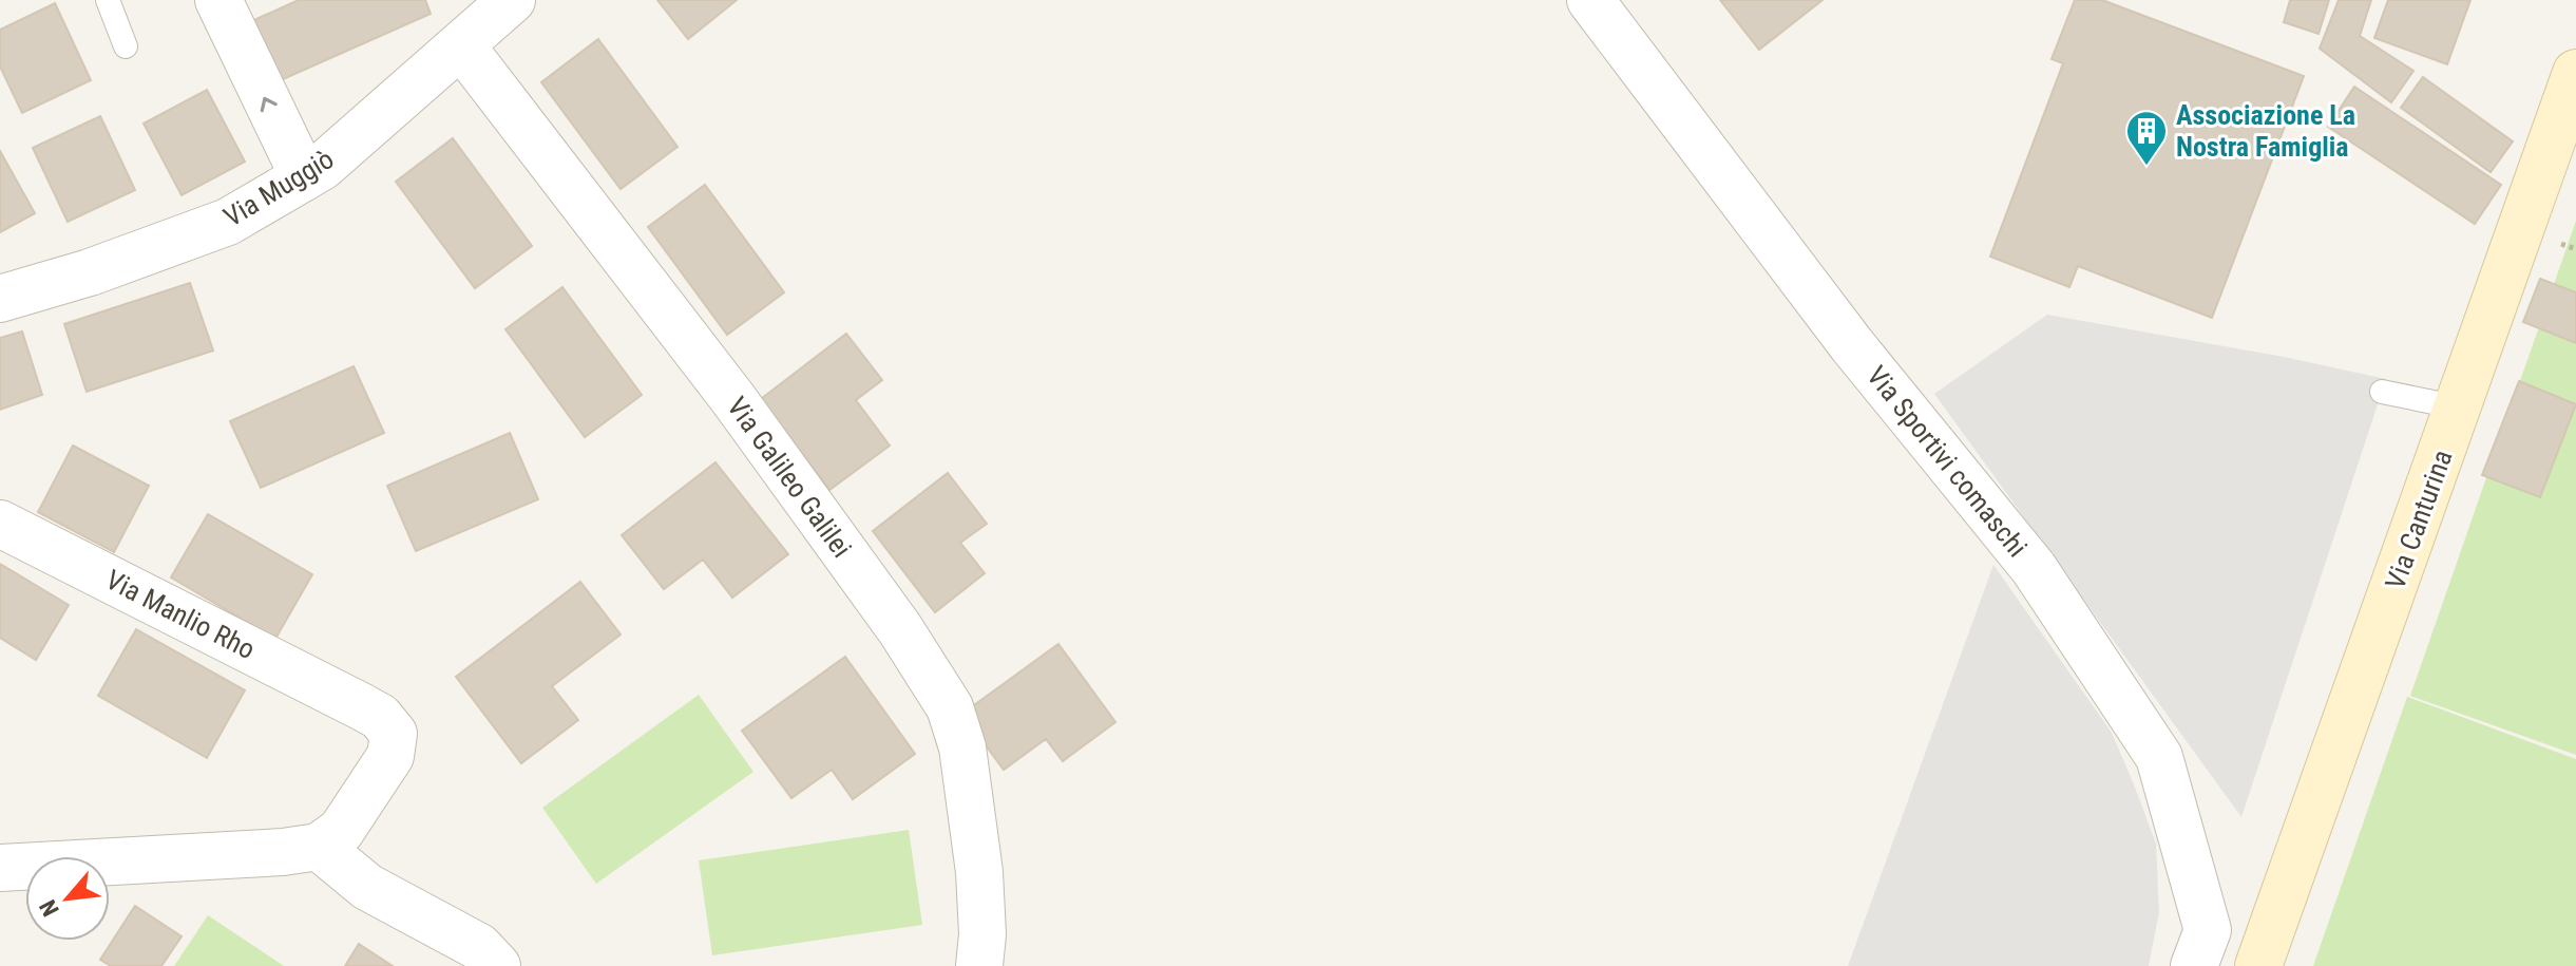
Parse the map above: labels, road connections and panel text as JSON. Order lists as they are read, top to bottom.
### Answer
{
  "streets": {
    "main road": ["Via Canturina"],
    "street": [
      "Via Muggiò",
      "Via Sportivi comaschi",
      "Via Galileo Galilei",
      "Via Manlio Rho"
    ]
  },
  "crossings": [
    ["Via Muggiò", "Via Galileo Galilei"]
  ],
  "places": {
    "building": ["Associazione La Nostra Famiglia"]
  },
  "north": "bottom left"
}
